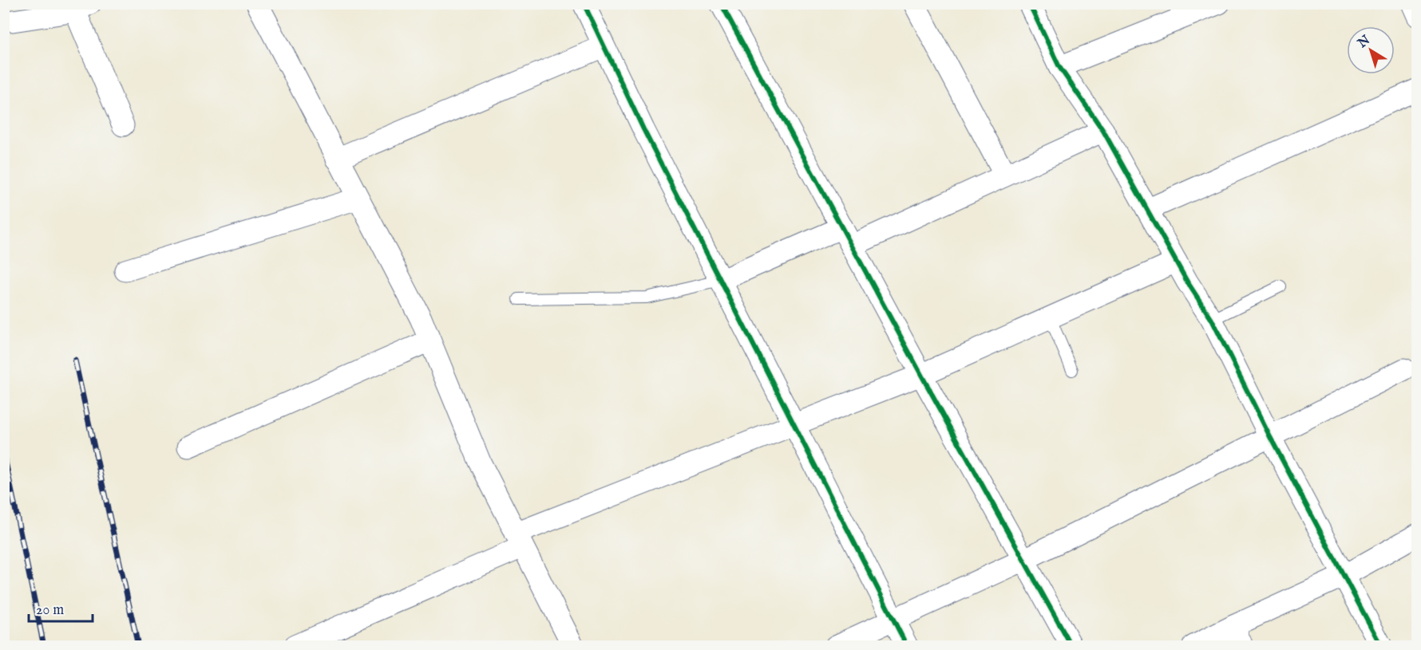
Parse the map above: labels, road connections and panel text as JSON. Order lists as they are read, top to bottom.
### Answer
{
  "scale_bar": "20 m",
  "north": "top left"
}
